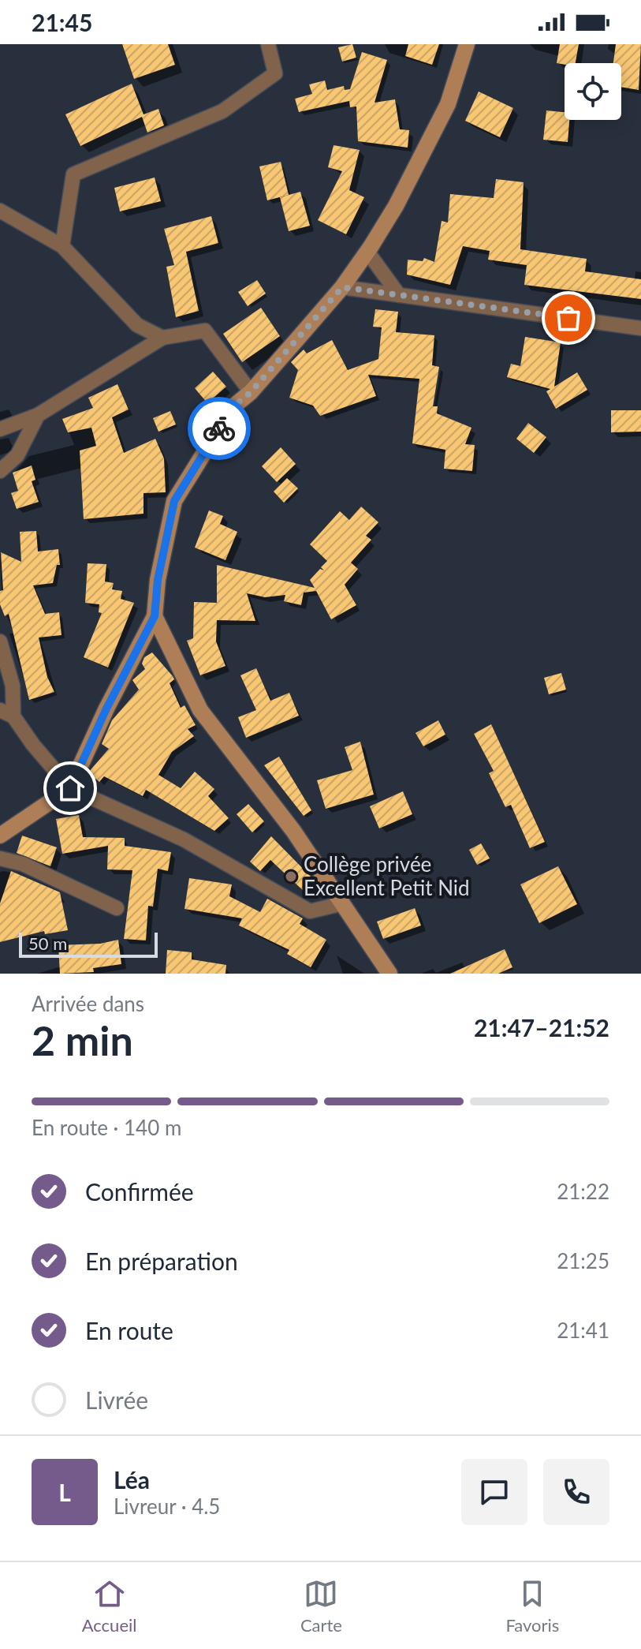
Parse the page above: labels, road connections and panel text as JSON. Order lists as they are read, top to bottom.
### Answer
{
  "places": ["Collège privée Excellent Petit Nid"],
  "scale_bar": "50 m",
  "page": {
    "status": "21:45",
    "scale": "50 m",
    "heading": ["2 min", "Arrivée dans", "21:47–21:52"],
    "panel": ["Léa", "Livreur · 4.5"],
    "bar": "En route · 140 m",
    "list": [
      ["Confirmée", "21:22"],
      ["En préparation", "21:25"],
      ["En route", "21:41"],
      "Livrée"
    ],
    "round": "L",
    "tabs": ["Accueil", "Carte", "Favoris"]
  }
}
